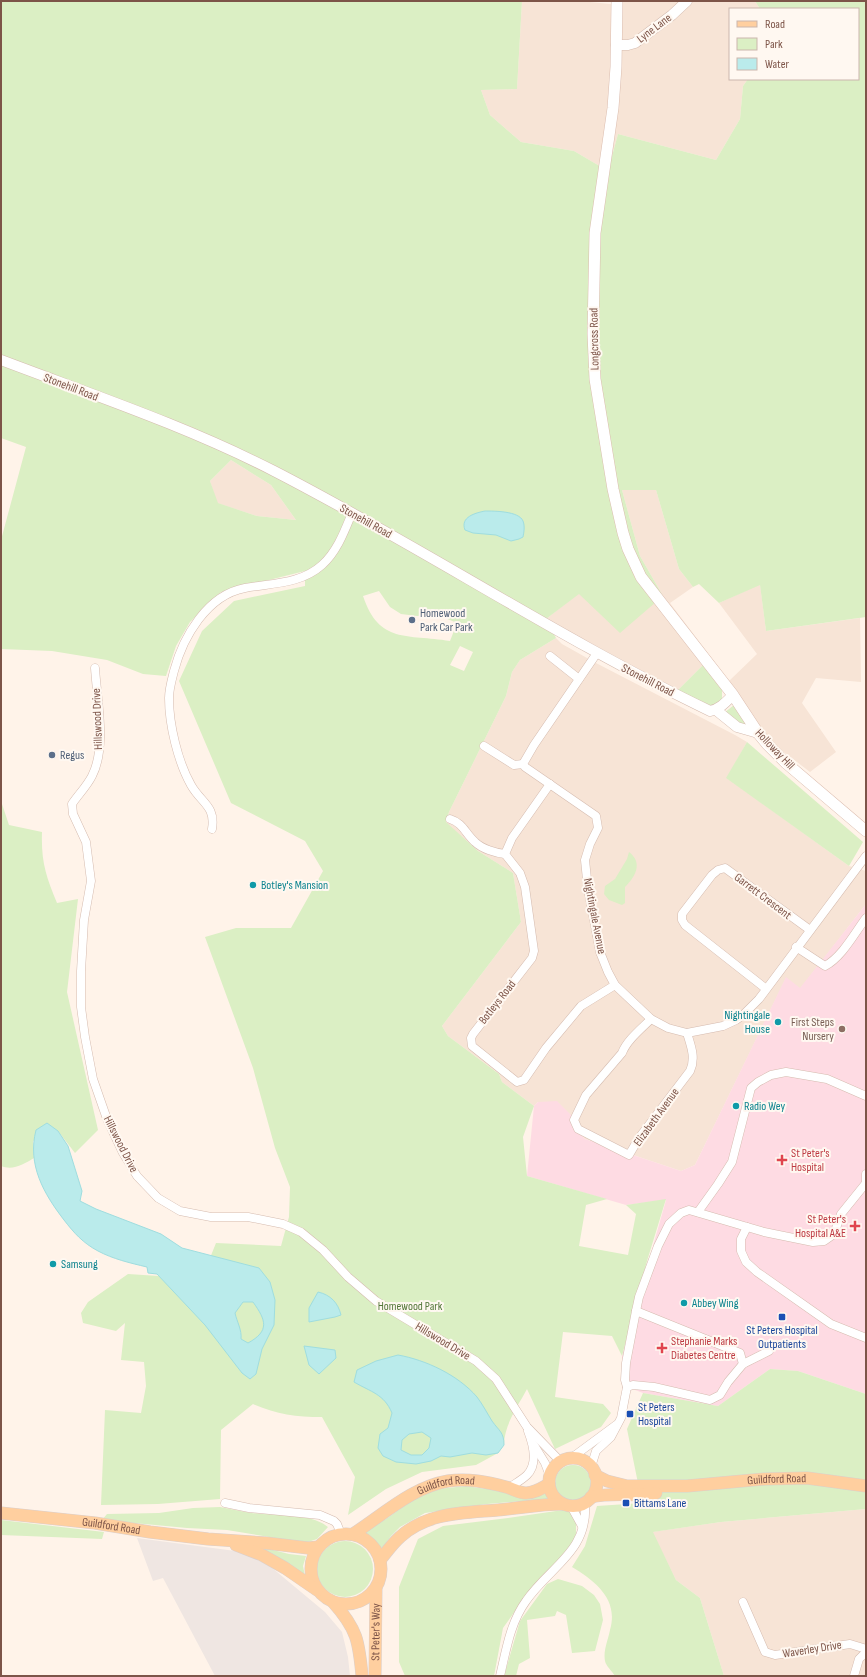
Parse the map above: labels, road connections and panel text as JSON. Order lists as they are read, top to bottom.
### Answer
{
  "streets": {
    "main road": [
      "Longcross Road",
      "Holloway Hill",
      "Guildford Road",
      "St Peter's Way"
    ],
    "street": [
      "Lyne Lane",
      "Stonehill Road",
      "Hillswood Drive",
      "Garrett Crescent",
      "Nightingale Avenue",
      "Botleys Road",
      "Elizabeth Avenue",
      "Waverley Drive"
    ]
  },
  "crossings": [
    ["Lyne Lane", "Longcross Road"],
    ["Longcross Road", "Holloway Hill"],
    ["Stonehill Road", "Holloway Hill"],
    ["Hillswood Drive", "Guildford Road"],
    ["Garrett Crescent", "Nightingale Avenue"],
    ["Nightingale Avenue", "Botleys Road"],
    ["Nightingale Avenue", "Elizabeth Avenue"],
    ["Guildford Road", "St Peter's Way"]
  ],
  "parks": ["Homewood Park"],
  "places": {
    "other": [
      "Homewood Park Car Park",
      "Regus",
      "Botley's Mansion",
      "Nightingale House",
      "First Steps Nursery",
      "Radio Wey",
      "Samsung",
      "Abbey Wing"
    ],
    "health": ["St Peter's Hospital", "St Peter's Hospital A&E", "Stephanie Marks Diabetes Centre"],
    "transit": ["St Peters Hospital Outpatients", "St Peters Hospital", "Bittams Lane"]
  },
  "legend": ["Road", "Park", "Water"]
}
